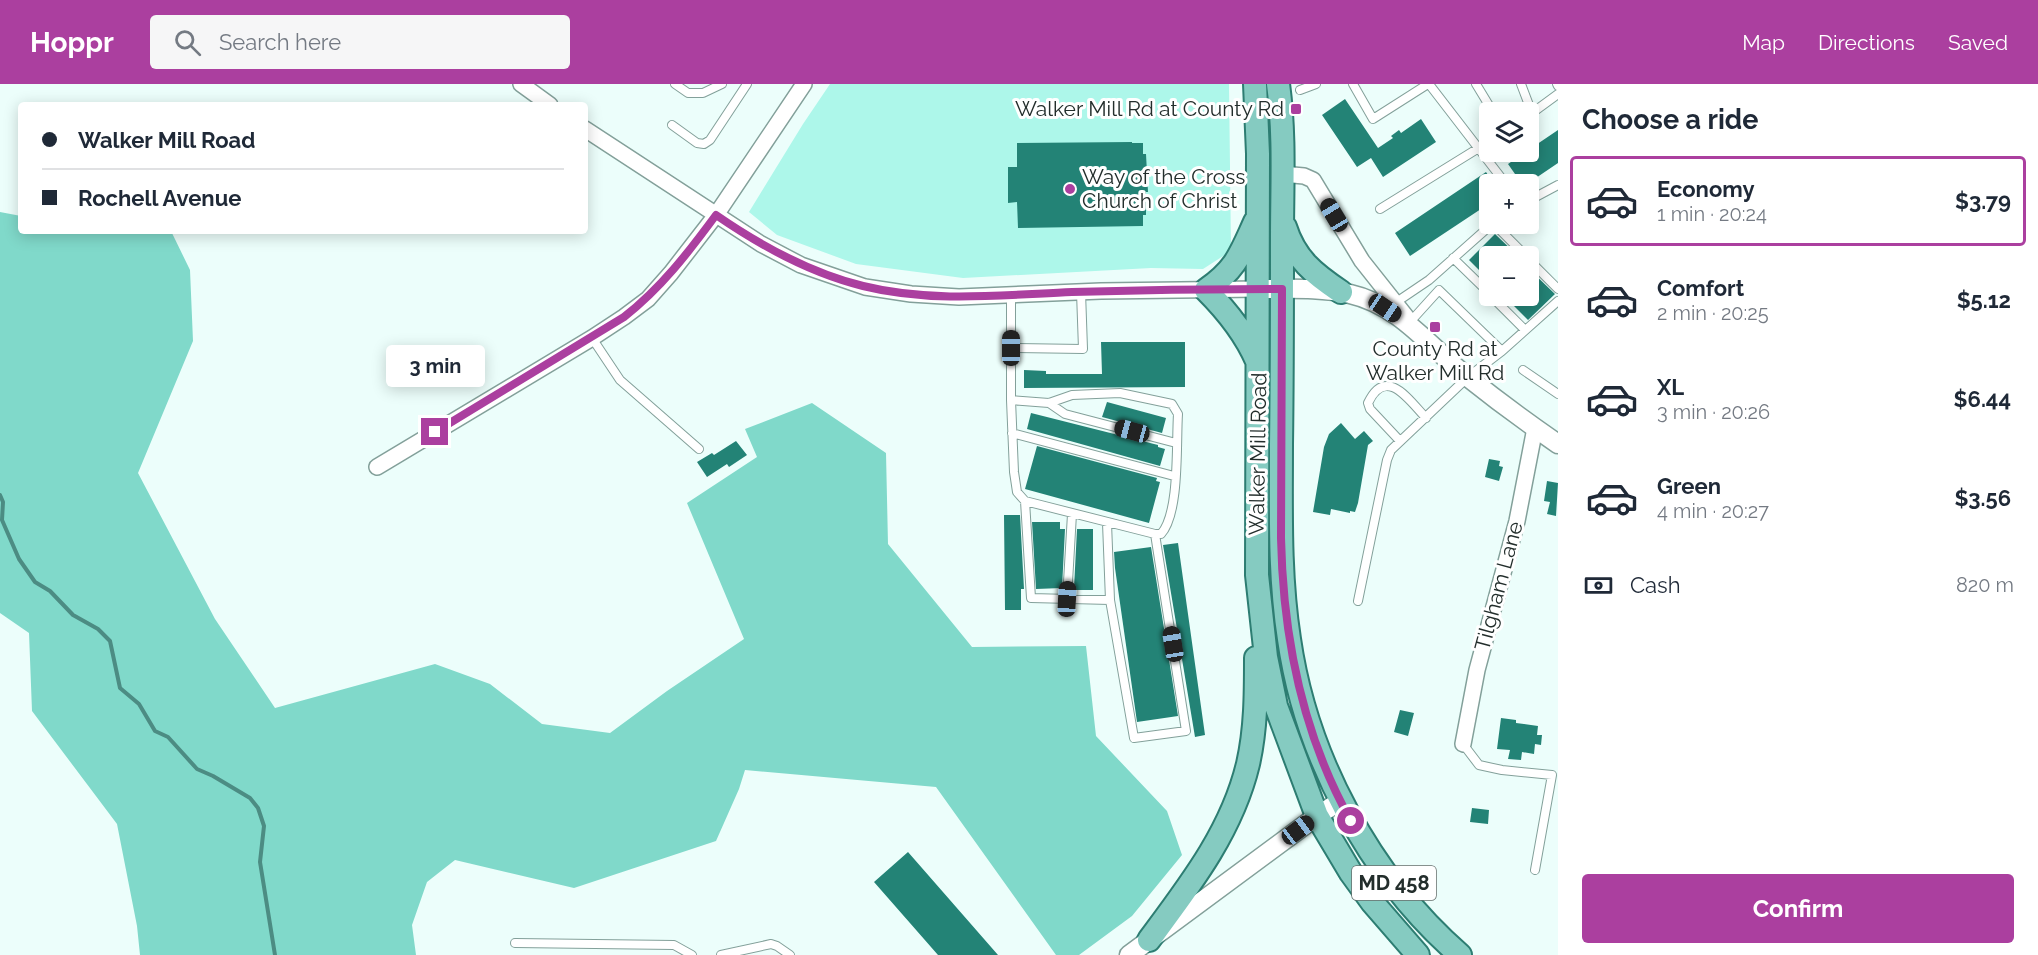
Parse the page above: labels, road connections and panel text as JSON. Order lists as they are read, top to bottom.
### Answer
{
  "streets": {
    "main road": ["Walker Mill Road", "MD 458"],
    "street": ["Tilgham Lane"]
  },
  "crossings": [
    ["Walker Mill Road", "MD 458"]
  ],
  "places": {
    "transit": ["Walker Mill Rd at County Rd", "County Rd at Walker Mill Rd"],
    "other": ["Way of the Cross Church of Christ"]
  },
  "page": {
    "header": "Hoppr",
    "search": "Search here",
    "nav": ["Map", "Directions", "Saved"],
    "heading": "Choose a ride",
    "map_buttons": ["+", "−"],
    "banner": ["Walker Mill Road", "Rochell Avenue"],
    "list": [
      {
        "name": "Economy",
        "note": "1 min · 20:24",
        "value": "$3.79"
      },
      {
        "name": "Comfort",
        "note": "2 min · 20:25",
        "value": "$5.12"
      },
      {
        "name": "XL",
        "note": "3 min · 20:26",
        "value": "$6.44"
      },
      {
        "name": "Green",
        "note": "4 min · 20:27",
        "value": "$3.56"
      }
    ],
    "bubble": "3 min",
    "pay": ["Cash", "820 m"],
    "buttons": "Confirm"
  }
}
